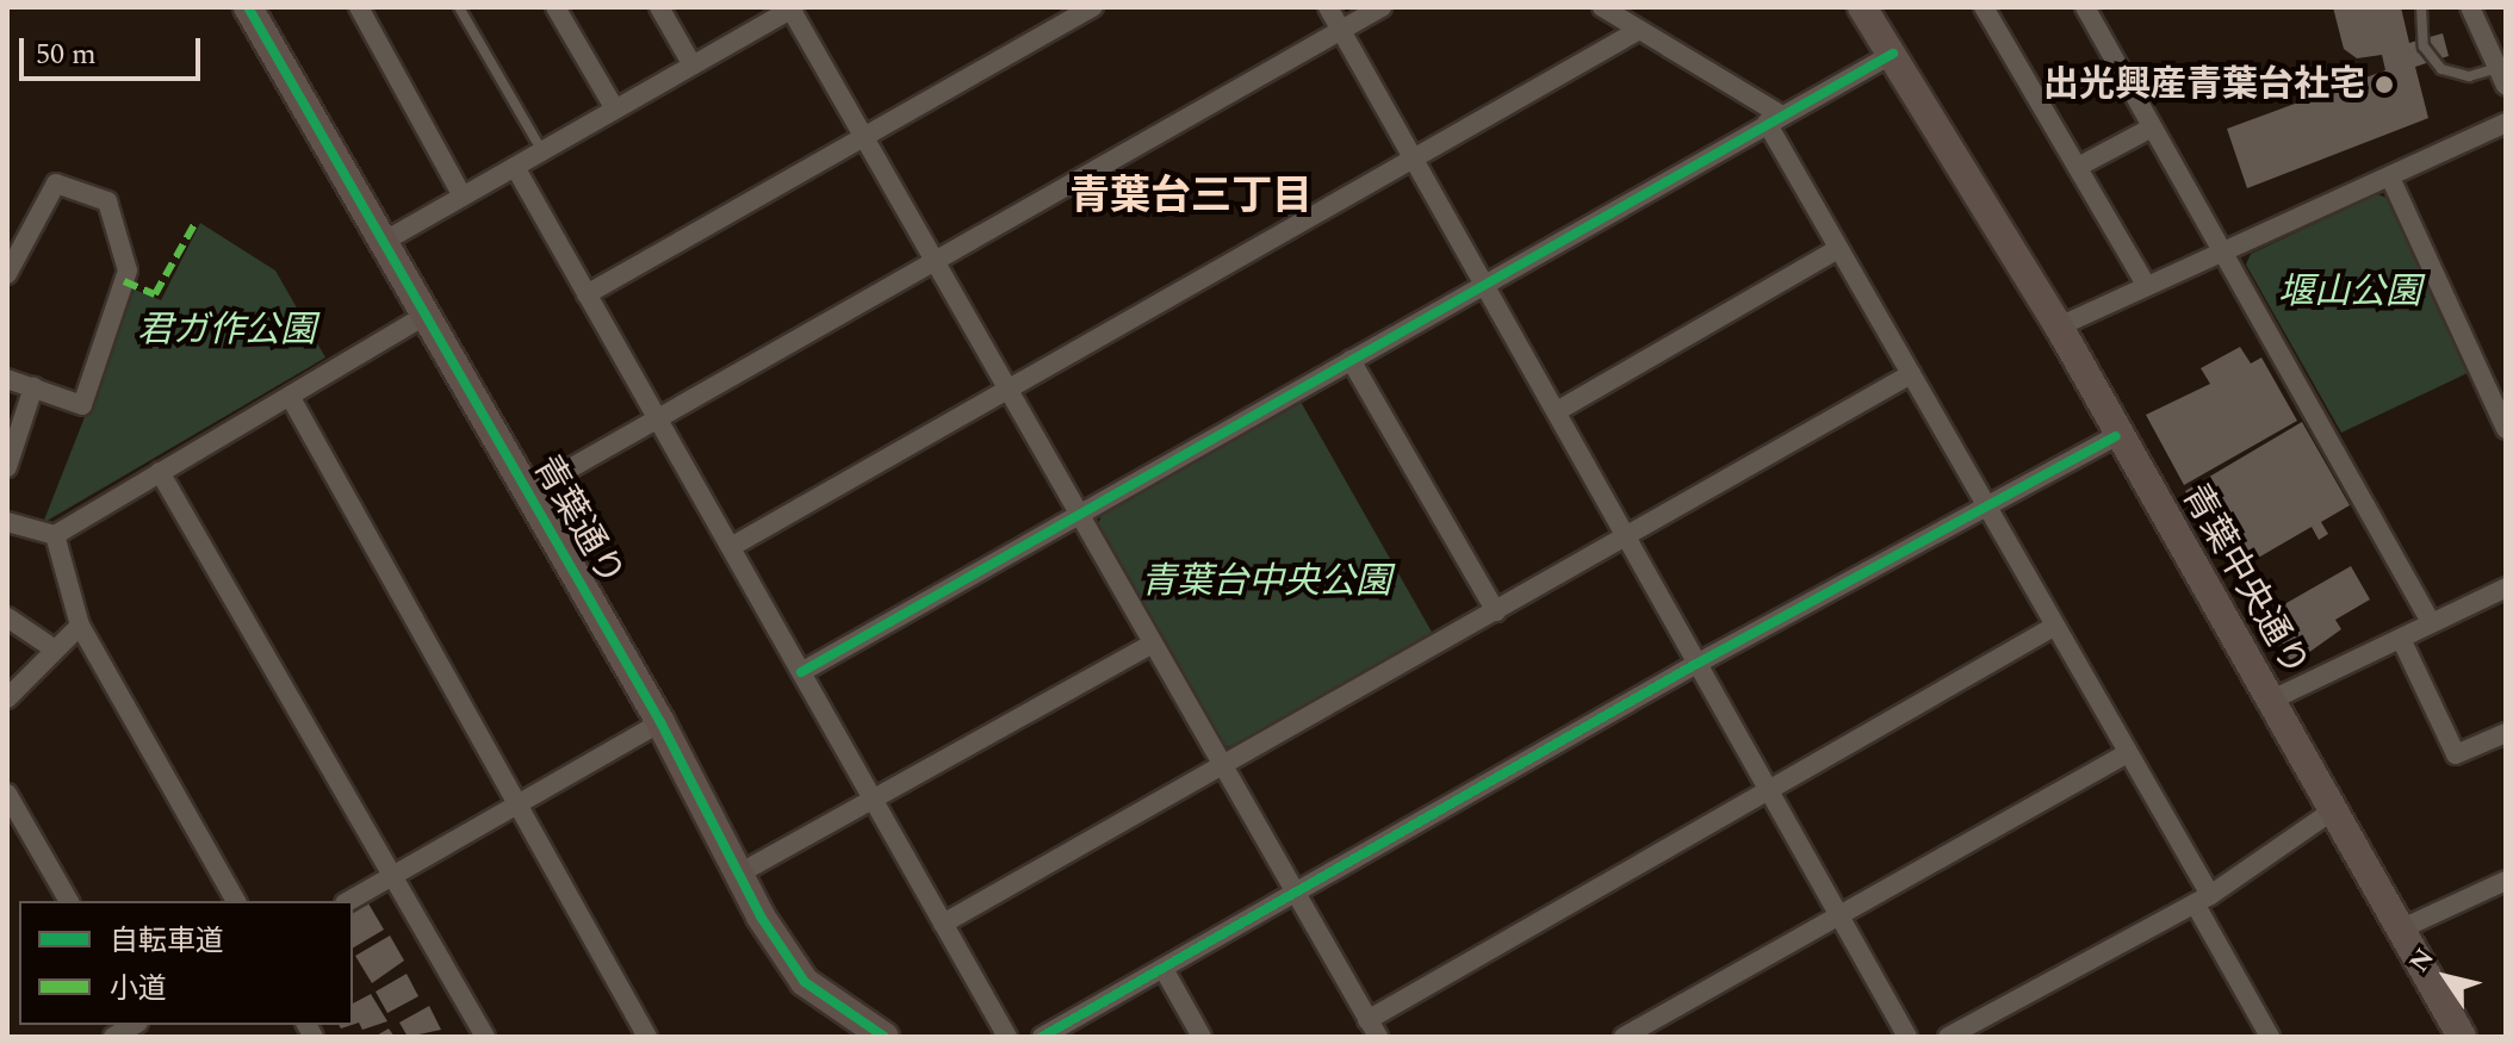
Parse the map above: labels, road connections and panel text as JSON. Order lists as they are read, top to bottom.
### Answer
{
  "streets": {
    "street": ["青葉通り", "青葉中央通り"]
  },
  "districts": ["青葉台三丁目"],
  "parks": ["堰山公園", "君ガ作公園", "青葉台中央公園"],
  "places": ["出光興産青葉台社宅"],
  "legend": ["自転車道", "小道"],
  "scale_bar": "50 m",
  "north": "top left"
}
